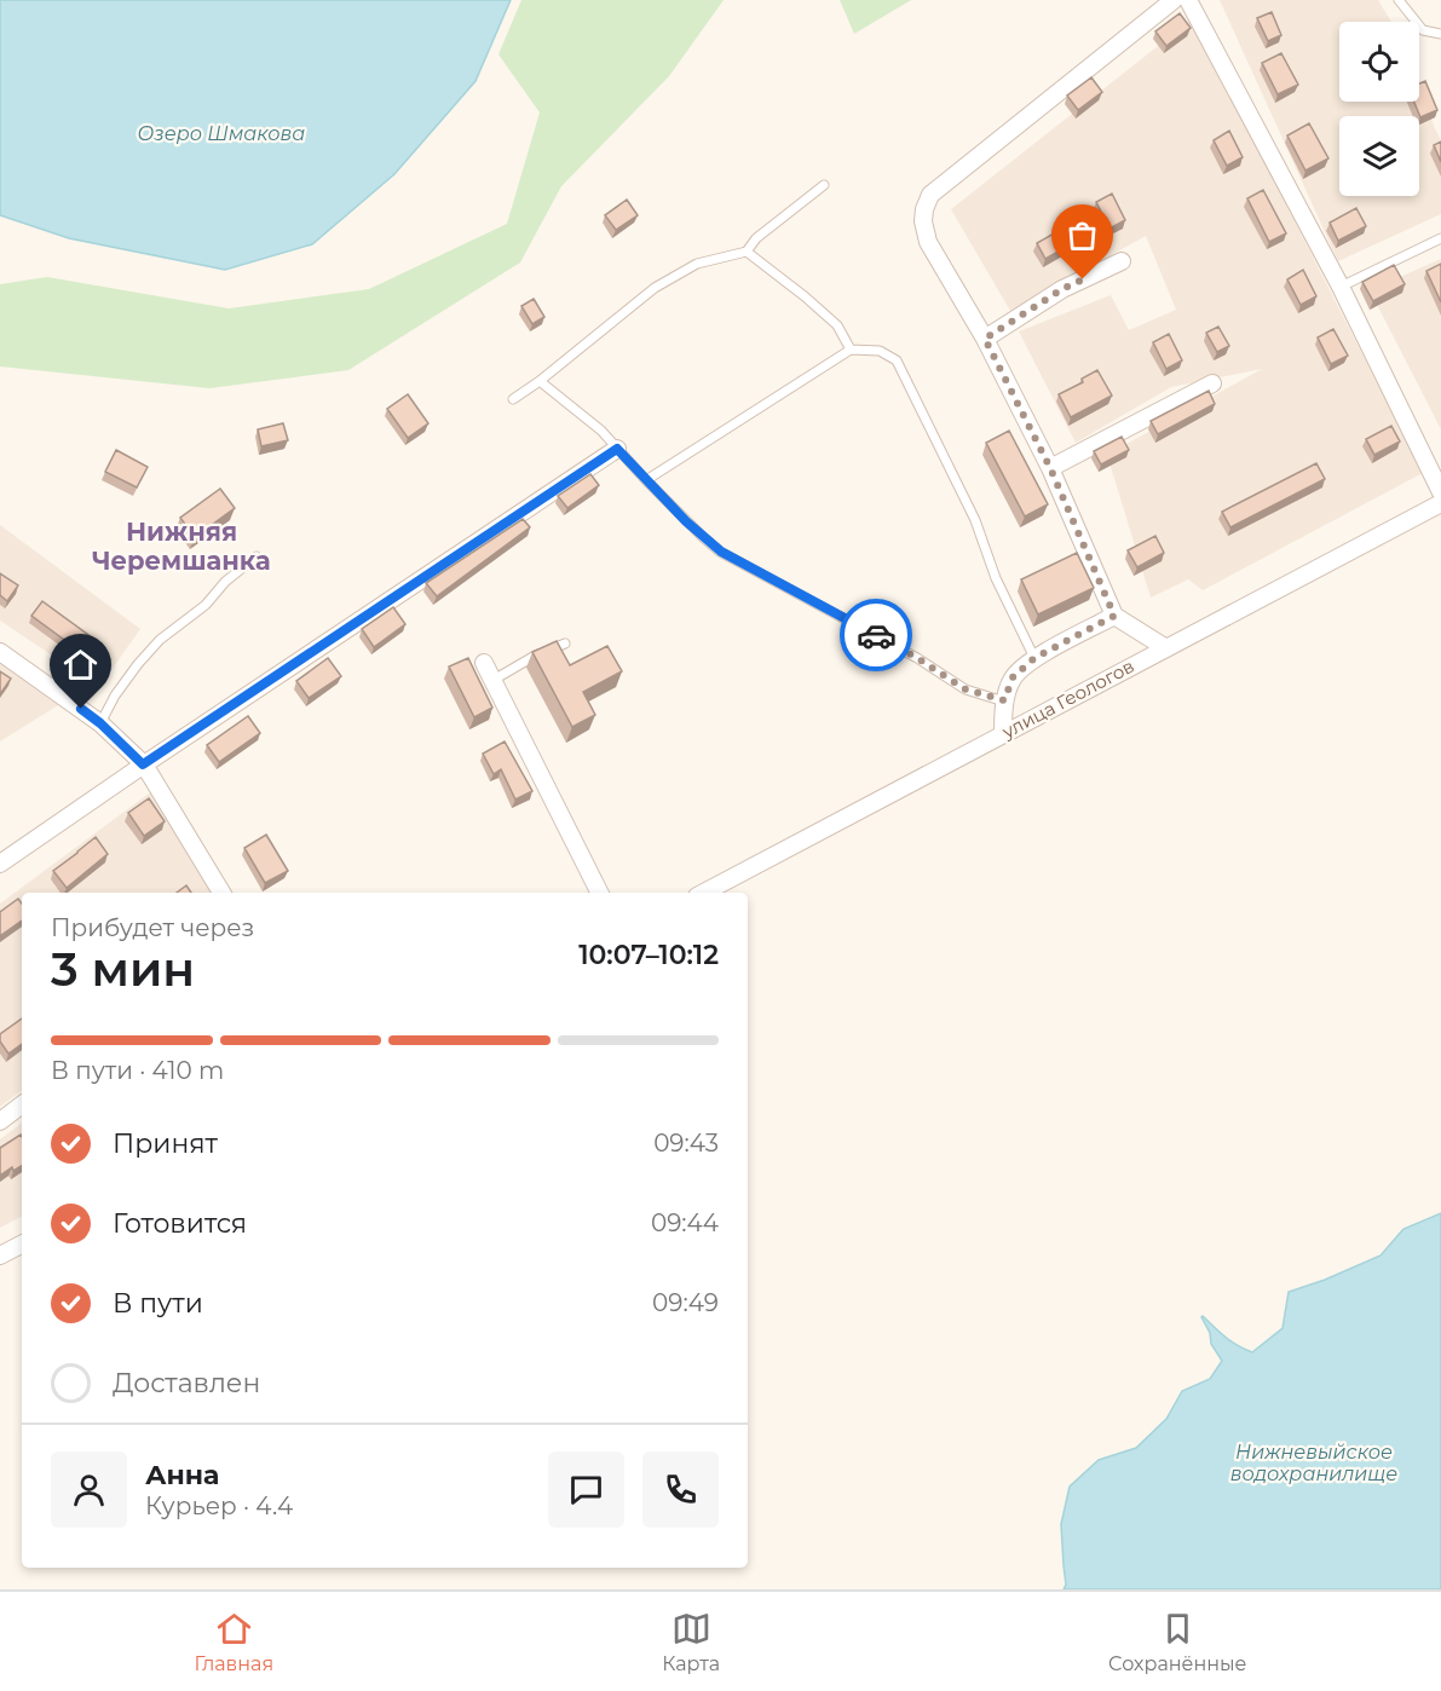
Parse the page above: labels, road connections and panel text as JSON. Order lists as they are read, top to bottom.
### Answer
{
  "streets": {
    "street": ["улица Геологов"]
  },
  "districts": ["Нижняя Черемшанка"],
  "water": ["Озеро Шмакова", "Нижневыйское водохранилище"],
  "page": {
    "heading": ["3 мин", "Прибудет через", "10:07–10:12"],
    "panel": ["Анна", "Курьер · 4.4"],
    "bar": "В пути · 410 m",
    "list": [
      ["Принят", "09:43"],
      ["Готовится", "09:44"],
      ["В пути", "09:49"],
      "Доставлен"
    ],
    "tabs": ["Главная", "Карта", "Сохранённые"]
  }
}
